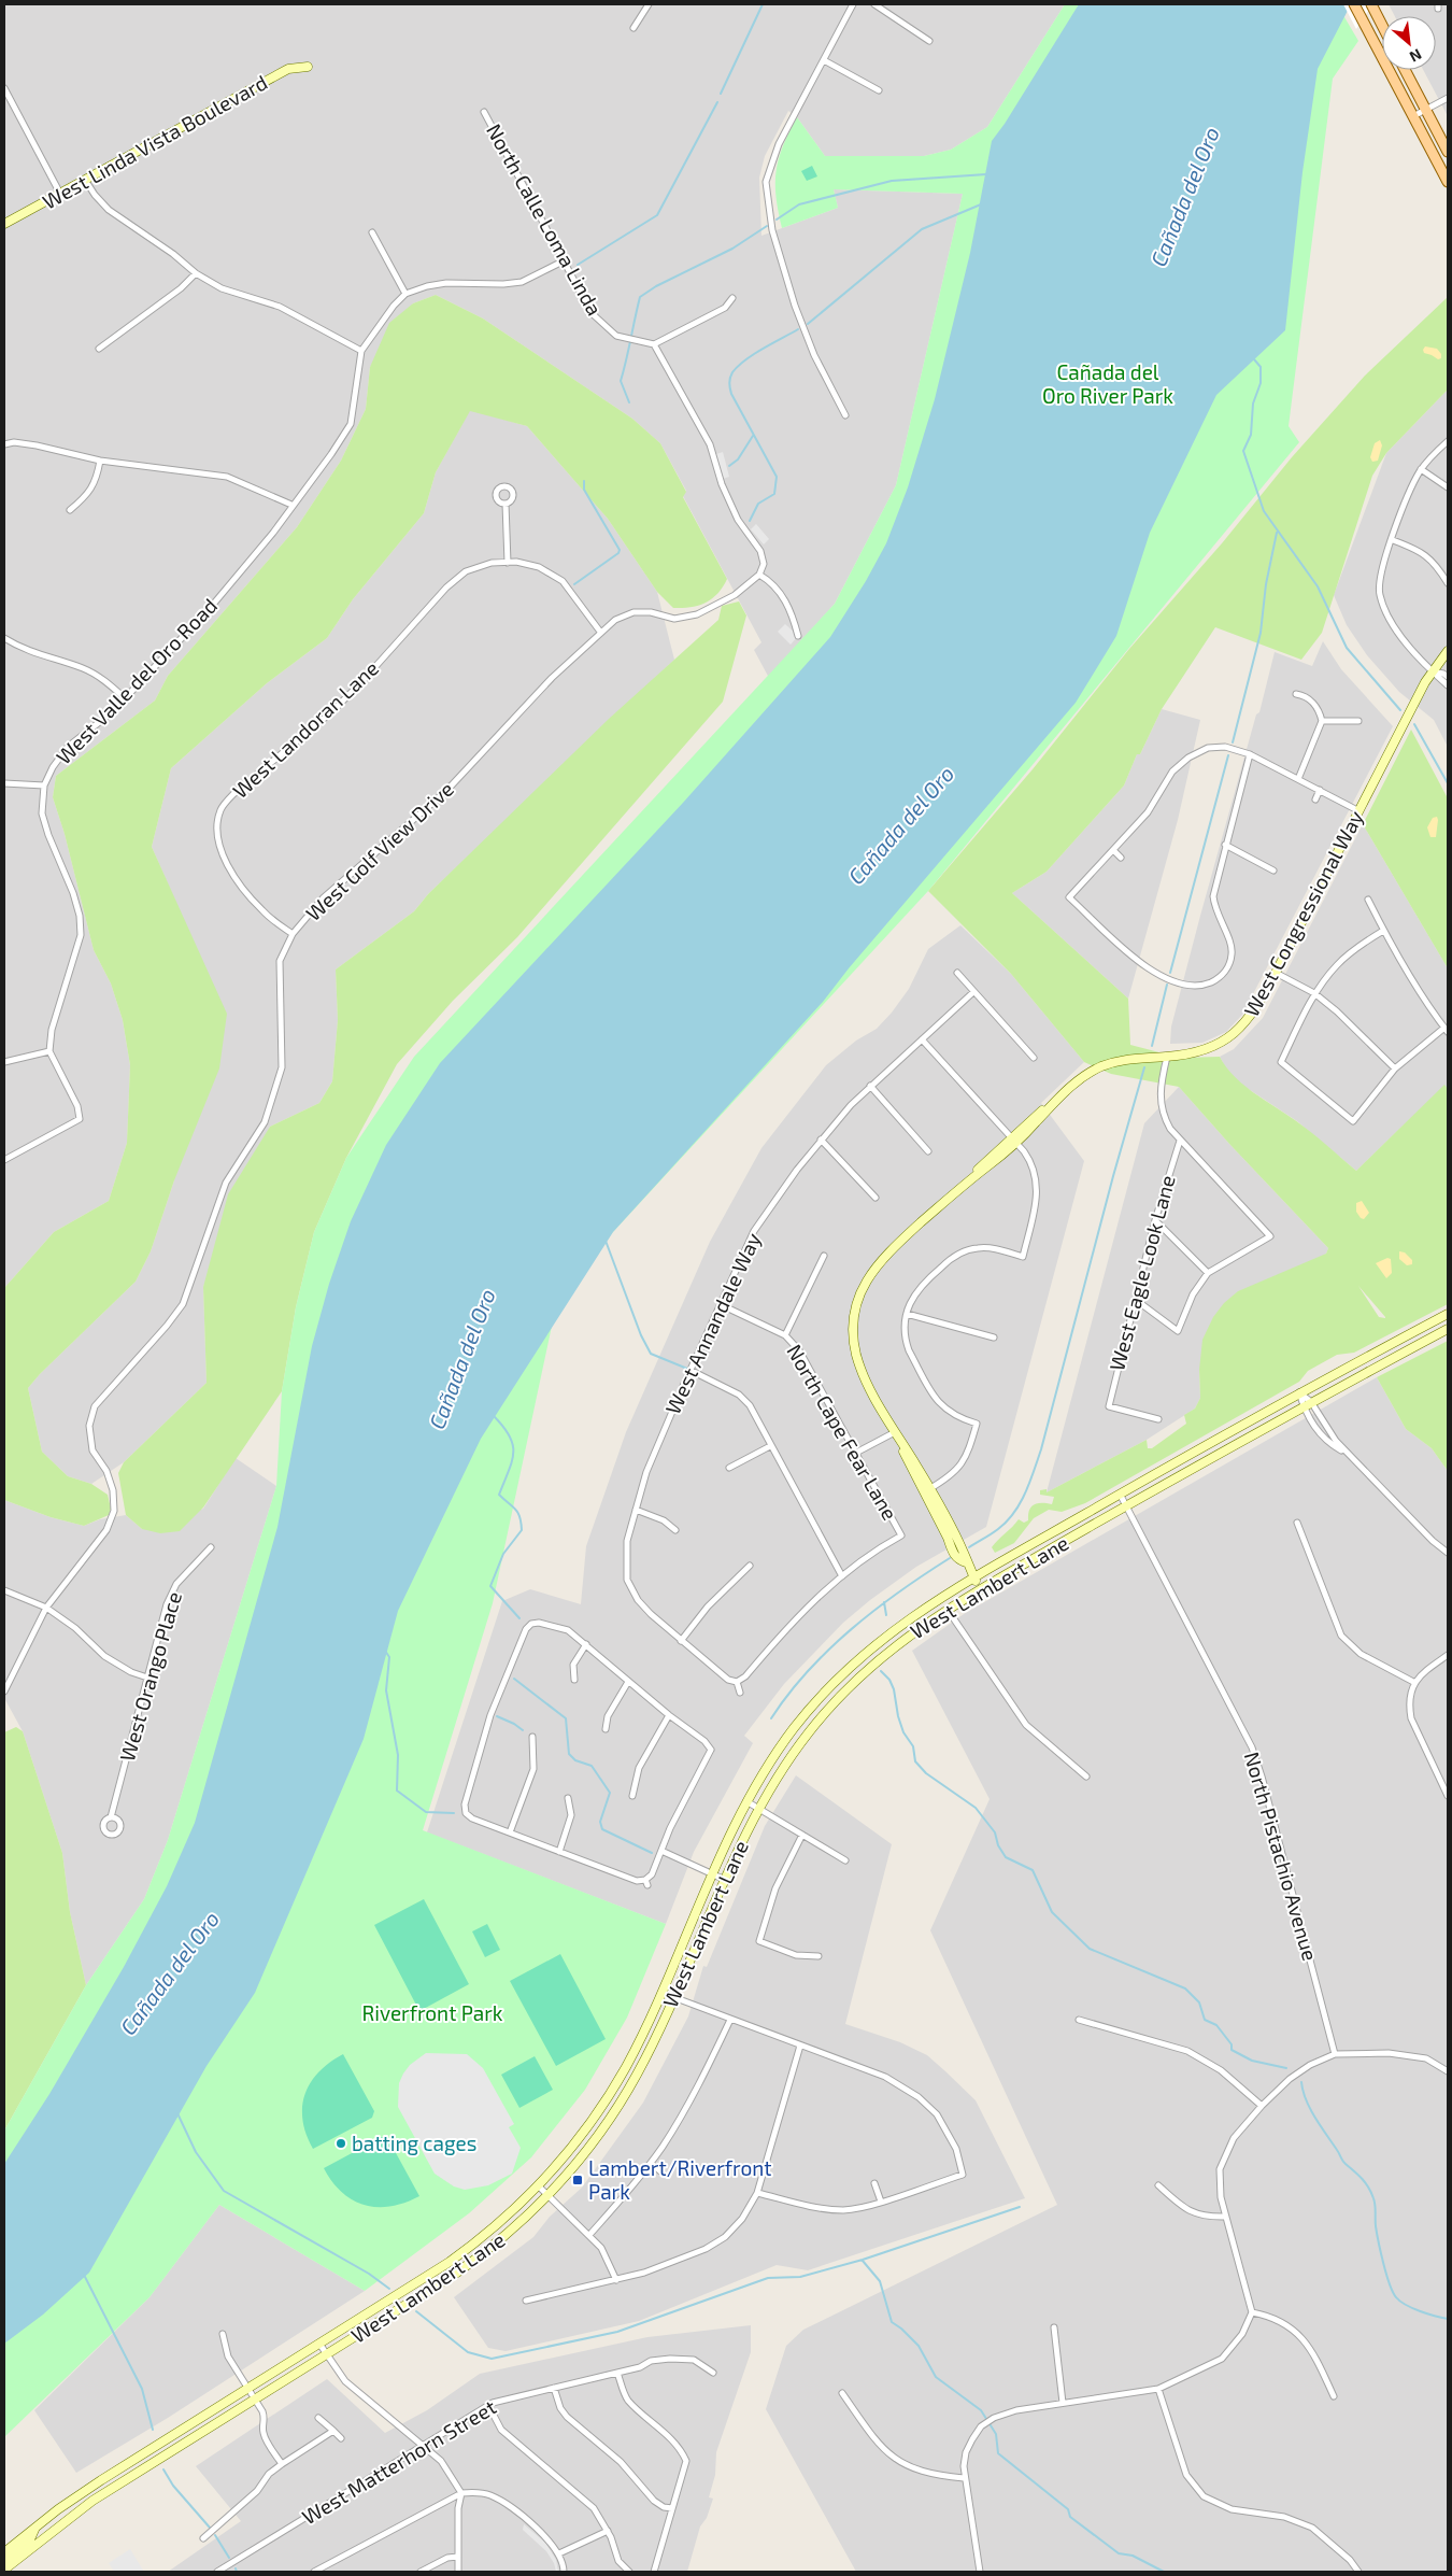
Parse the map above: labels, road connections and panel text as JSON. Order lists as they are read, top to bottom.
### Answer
{
  "streets": {
    "main road": ["West Linda Vista Boulevard", "West Congressional Way", "West Lambert Lane"],
    "street": [
      "North Calle Loma Linda",
      "West Valle del Oro Road",
      "West Landoran Lane",
      "West Golf View Drive",
      "West Eagle Look Lane",
      "West Annandale Way",
      "North Cape Fear Lane",
      "West Orango Place",
      "North Pistachio Avenue",
      "West Matterhorn Street"
    ]
  },
  "crossings": [
    ["West Landoran Lane", "West Golf View Drive"],
    ["West Congressional Way", "West Lambert Lane"],
    ["West Annandale Way", "North Cape Fear Lane"],
    ["West Lambert Lane", "North Pistachio Avenue"]
  ],
  "water": ["Cañada del Oro"],
  "parks": ["Cañada del Oro River Park", "Riverfront Park"],
  "places": {
    "other": ["batting cages"],
    "transit": ["Lambert/Riverfront Park"]
  },
  "north": "bottom right"
}
